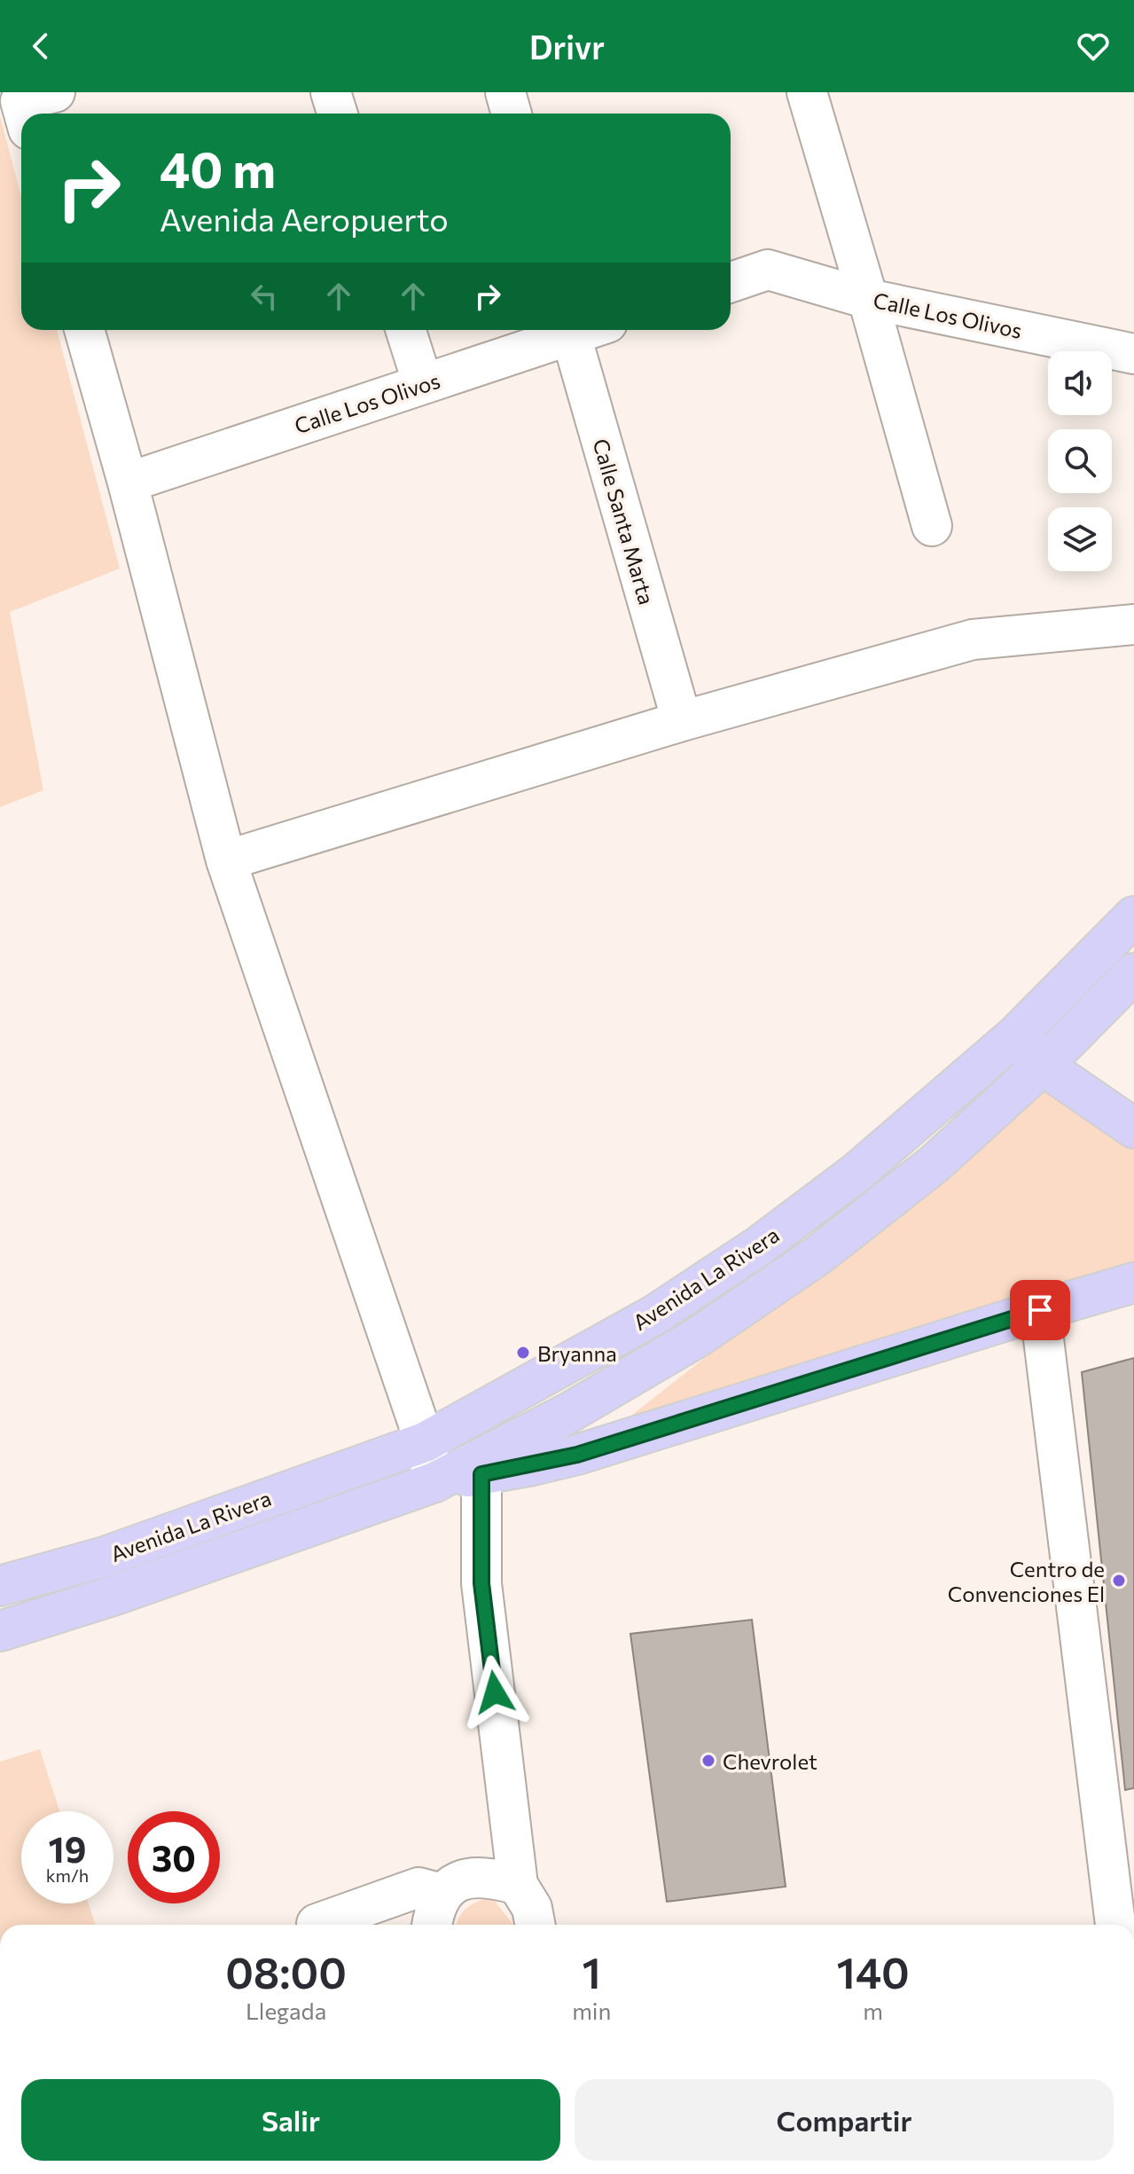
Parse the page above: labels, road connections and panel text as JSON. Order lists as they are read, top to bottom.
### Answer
{
  "streets": {
    "main road": ["Avenida La Rivera"],
    "street": ["Calle Los Olivos", "Calle Santa Marta"]
  },
  "places": ["Bryanna", "Centro de Convenciones El", "Chevrolet"],
  "page": {
    "header": "Drivr",
    "turn": ["40 m", "Avenida Aeropuerto"],
    "speed": "19 km/h",
    "limit": "30",
    "eta": [
      "08:00",
      "Llegada",
      "1",
      "min",
      "140",
      "m"
    ],
    "buttons": ["Salir", "Compartir"]
  }
}
